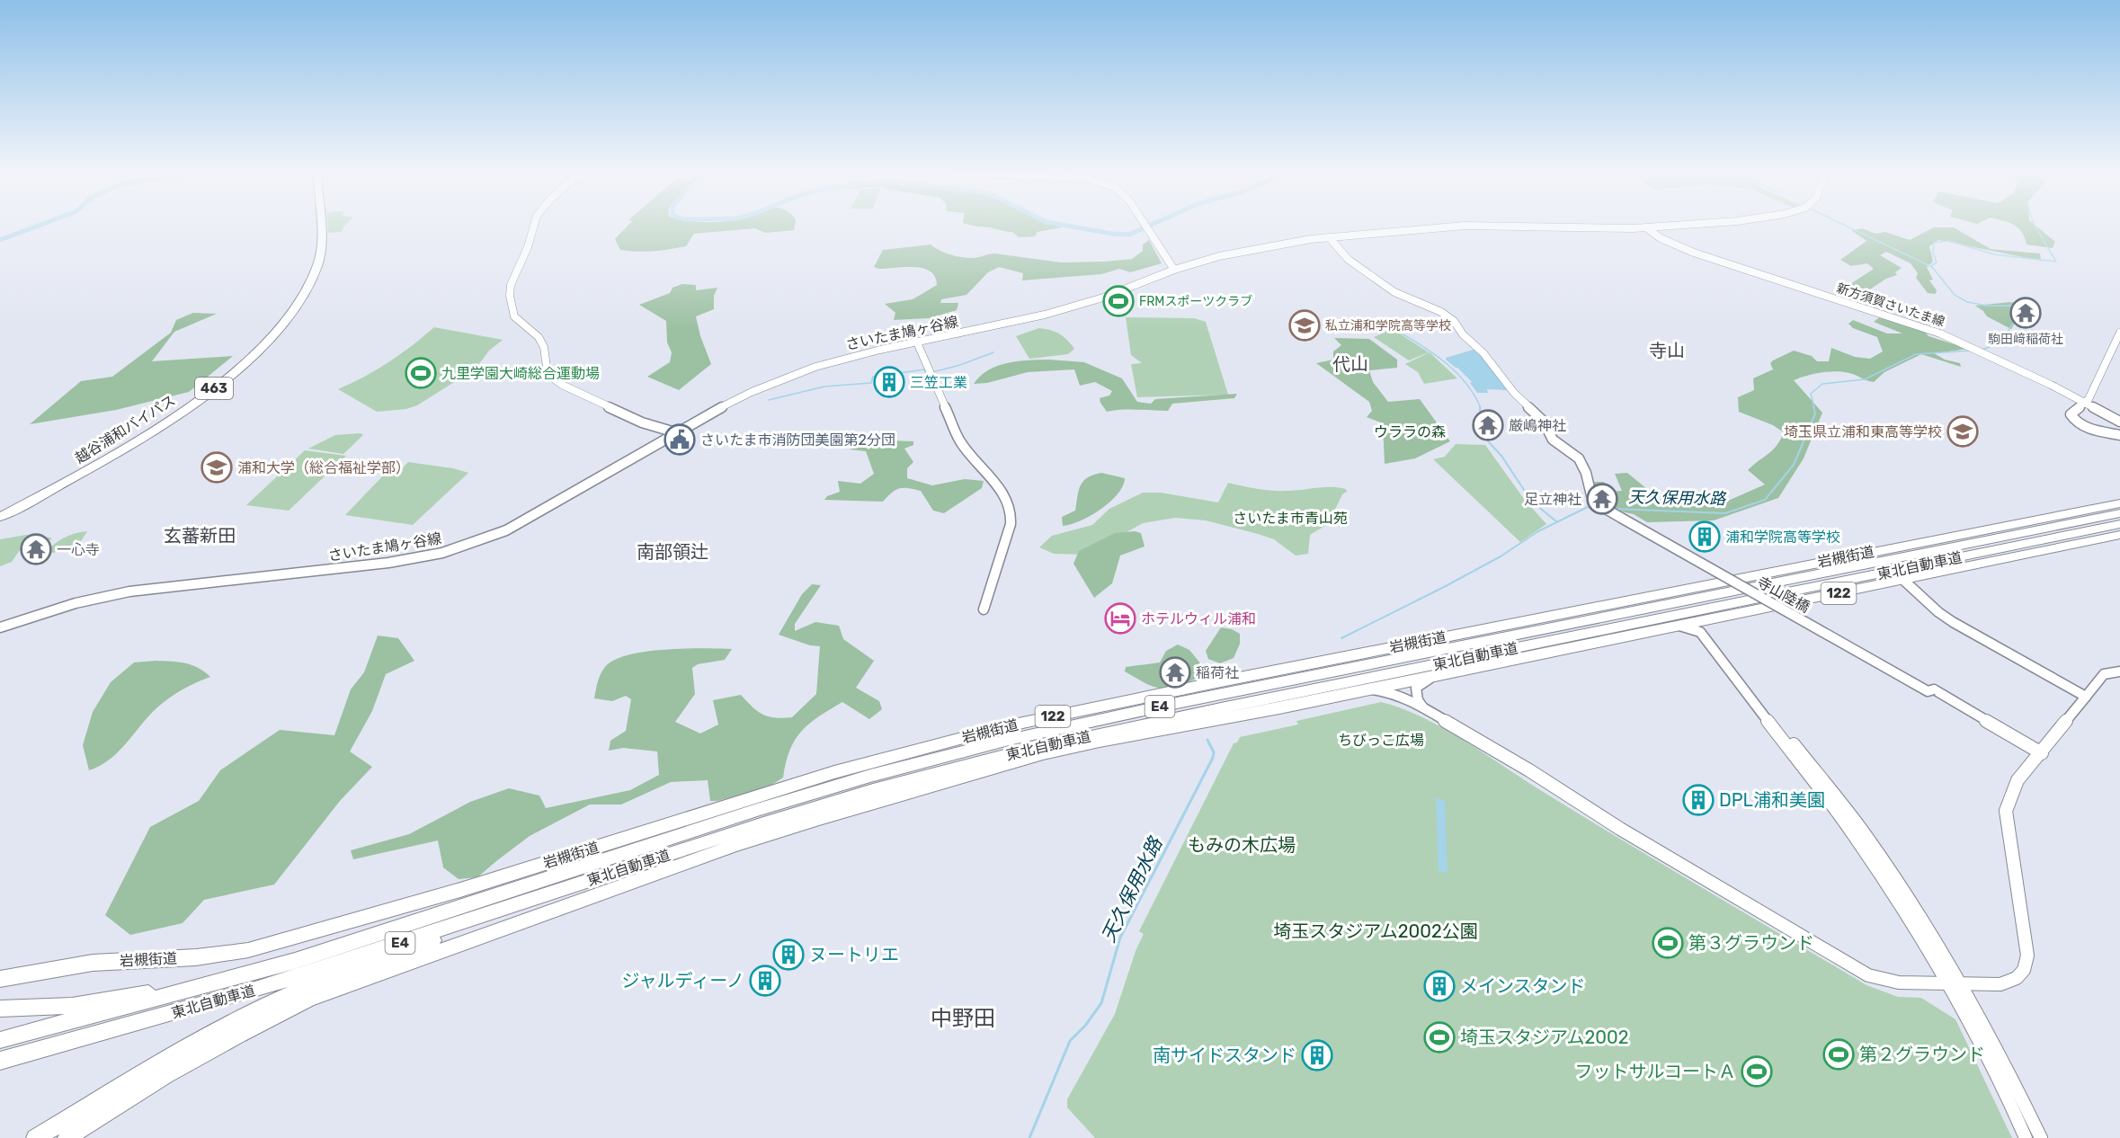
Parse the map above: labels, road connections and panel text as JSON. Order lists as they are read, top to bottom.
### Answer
{
  "streets": {
    "highway": [
      "463",
      "越谷浦和バイパス",
      "岩槻街道",
      "東北自動車道",
      "122",
      "E4"
    ],
    "street": ["新方須賀さいたま線", "さいたま鳩ヶ谷線", "寺山陸橋"]
  },
  "crossings": [
    ["新方須賀さいたま線", "さいたま鳩ヶ谷線"],
    ["さいたま鳩ヶ谷線", "寺山陸橋"],
    ["東北自動車道", "122"]
  ],
  "districts": [
    "寺山",
    "代山",
    "玄蕃新田",
    "南部領辻",
    "中野田"
  ],
  "water": ["天久保用水路"],
  "parks": [
    "ウララの森",
    "さいたま市青山苑",
    "ちびっこ広場",
    "もみの木広場",
    "埼玉スタジアム2002公園"
  ],
  "places": {
    "sports": [
      "FRMスポーツクラブ",
      "九里学園大崎総合運動場",
      "第３グラウンド",
      "埼玉スタジアム2002",
      "第２グラウンド",
      "フットサルコートＡ"
    ],
    "temple": [
      "駒田﨑稲荷社",
      "厳嶋神社",
      "足立神社",
      "一心寺",
      "稲荷社"
    ],
    "school or university": ["私立浦和学院高等学校", "埼玉県立浦和東高等学校", "浦和大学（総合福祉学部）"],
    "building": [
      "三笠工業",
      "浦和学院高等学校",
      "DPL浦和美園",
      "ヌートリエ",
      "ジャルディーノ",
      "メインスタンド",
      "南サイドスタンド"
    ],
    "public building": ["さいたま市消防団美園第2分団"],
    "hotel": ["ホテルウィル浦和"]
  }
}
